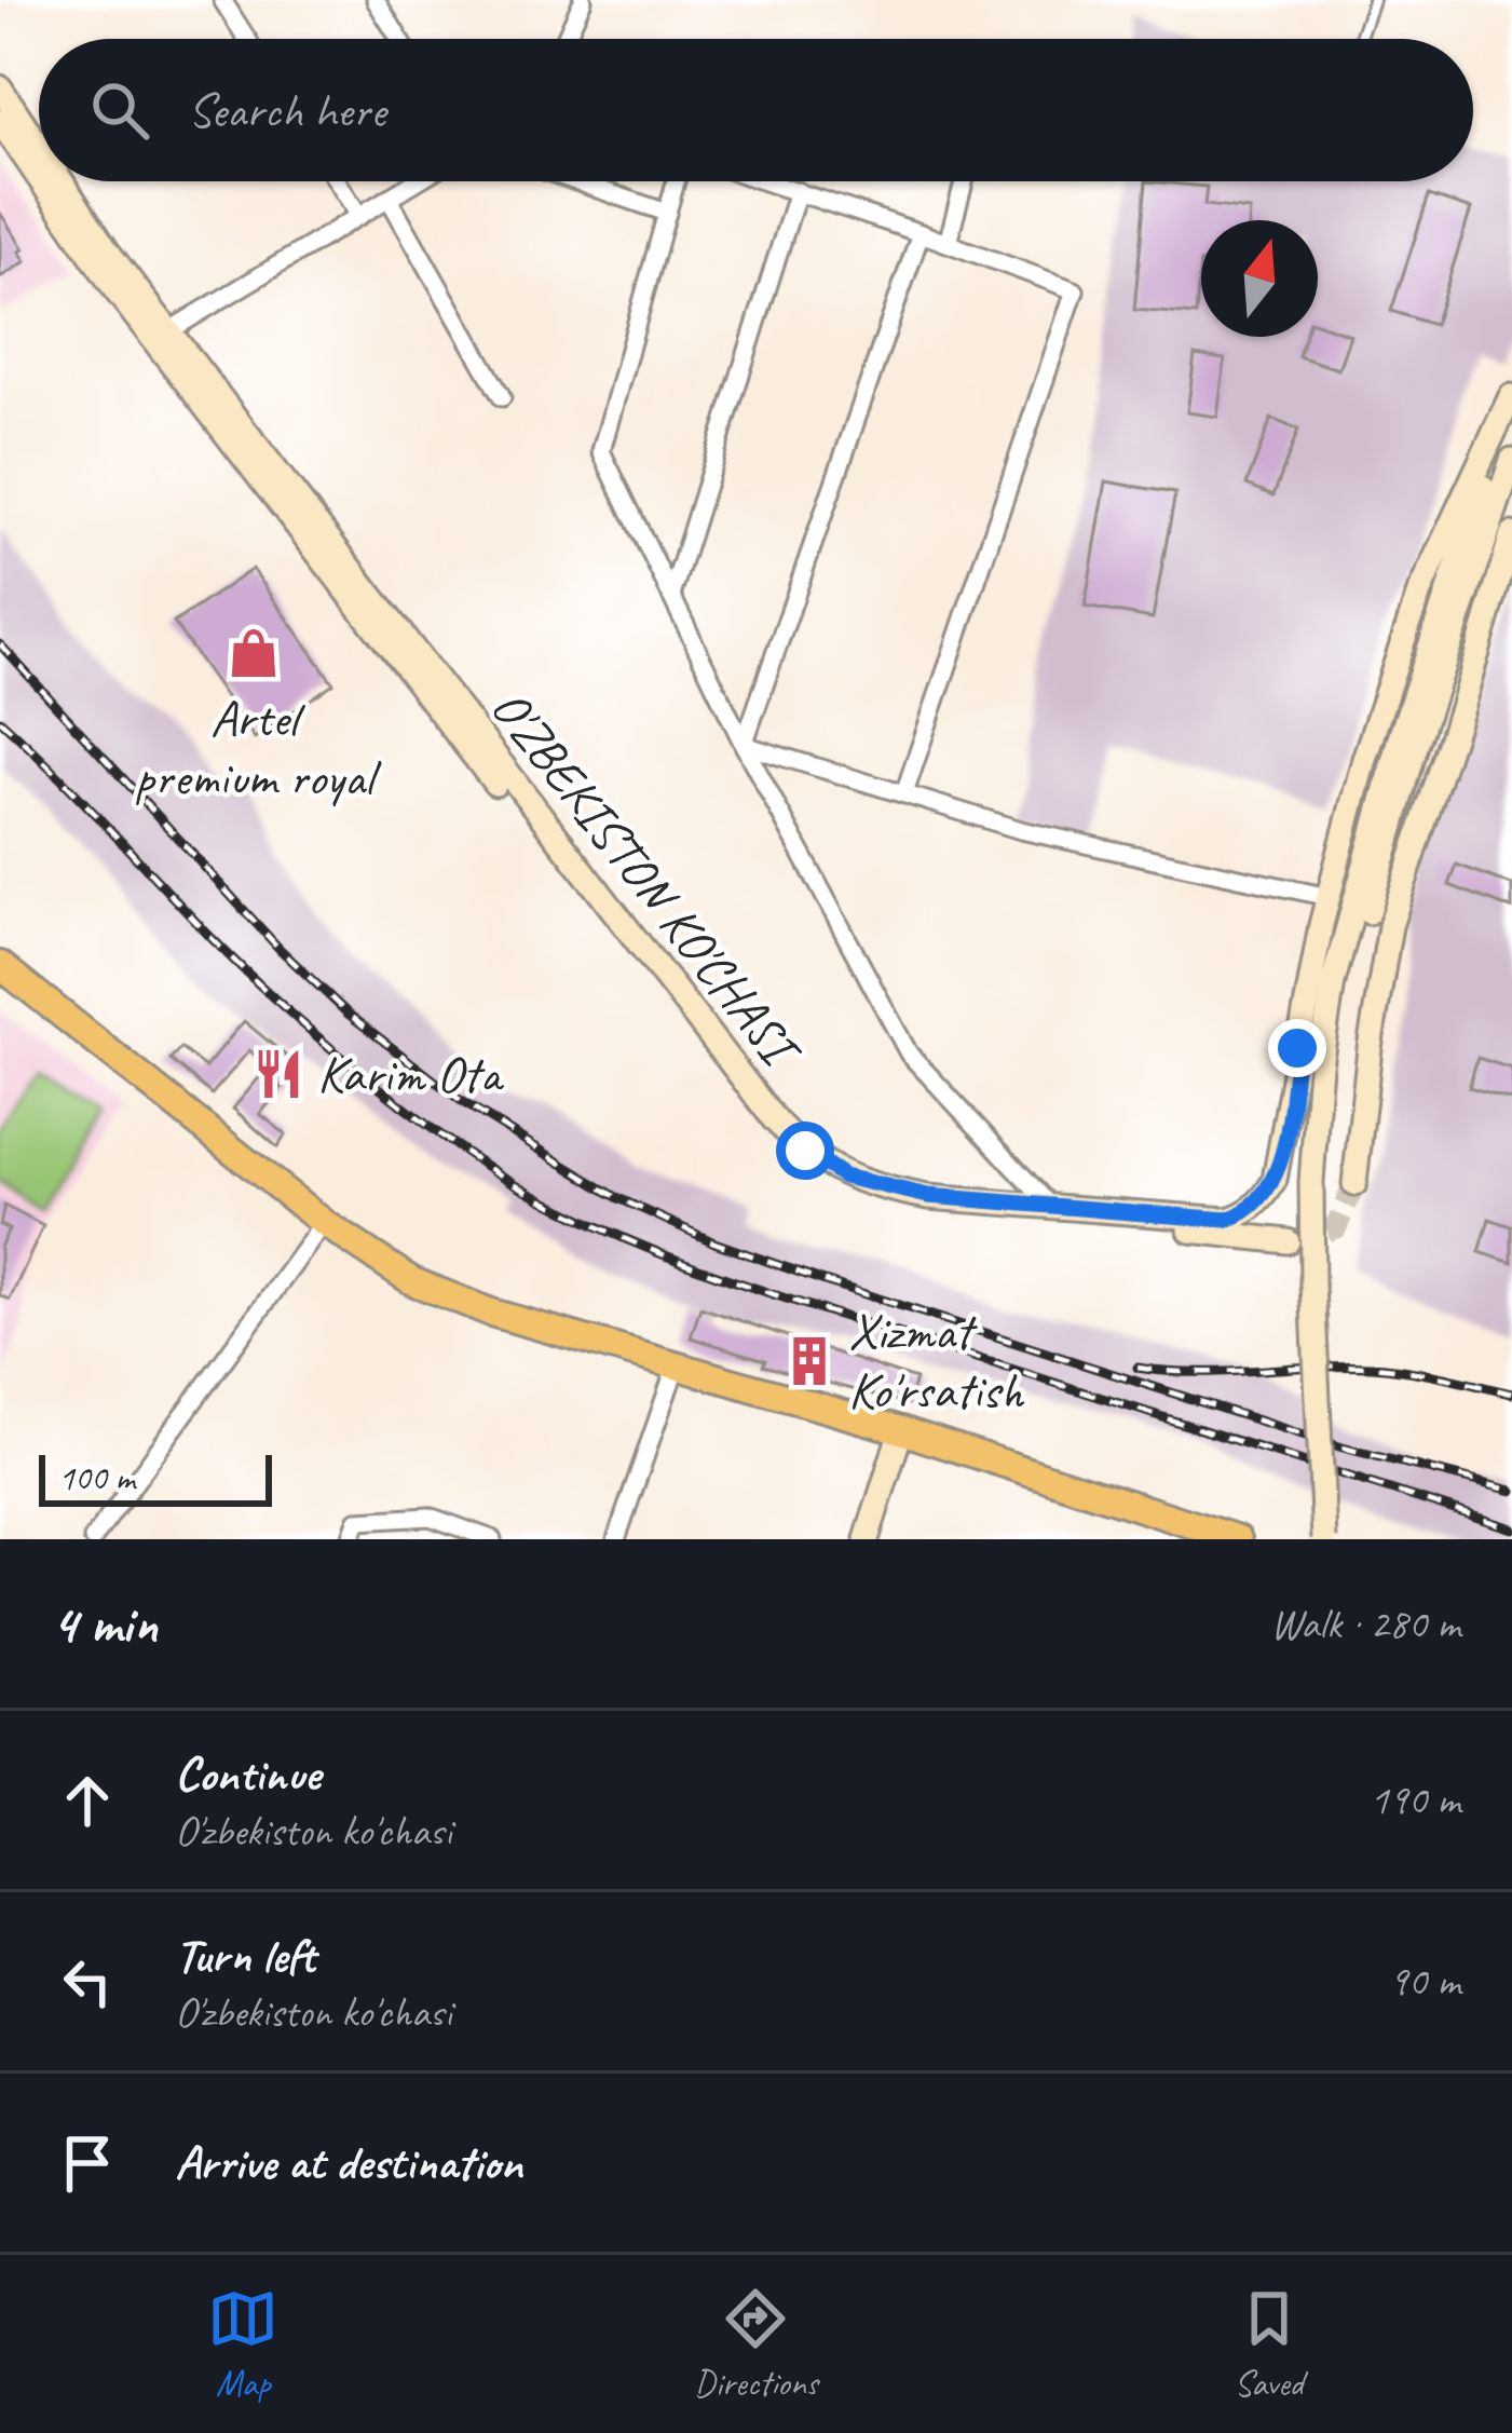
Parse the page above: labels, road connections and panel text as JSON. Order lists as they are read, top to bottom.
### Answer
{
  "streets": {
    "main road": ["O'ZBEKISTON KO'CHASI"]
  },
  "places": {
    "shop": ["Artel premium royal"],
    "restaurant": ["Karim Ota"],
    "building": ["Xizmat Ko'rsatish"]
  },
  "scale_bar": "100 m",
  "north": "top",
  "page": {
    "search": "Search here",
    "scale": "100 m",
    "heading": ["4 min", "Walk · 280 m"],
    "list": [
      ["Continue", "O'zbekiston ko'chasi", "190 m"],
      ["Turn left", "O'zbekiston ko'chasi", "90 m"],
      "Arrive at destination"
    ],
    "nav": ["Map", "Directions", "Saved"]
  }
}
